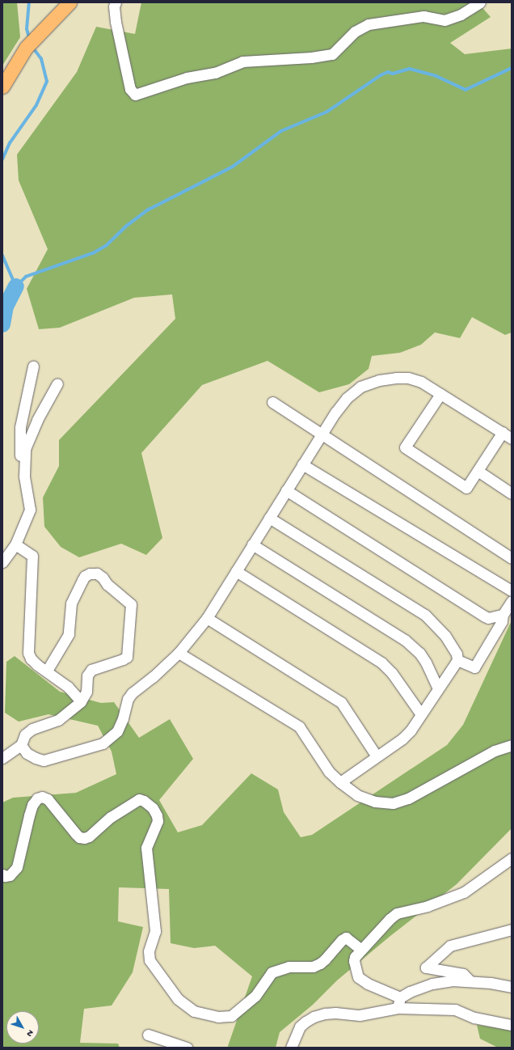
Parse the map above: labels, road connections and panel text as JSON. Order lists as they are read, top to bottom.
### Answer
{
  "north": "bottom right"
}
